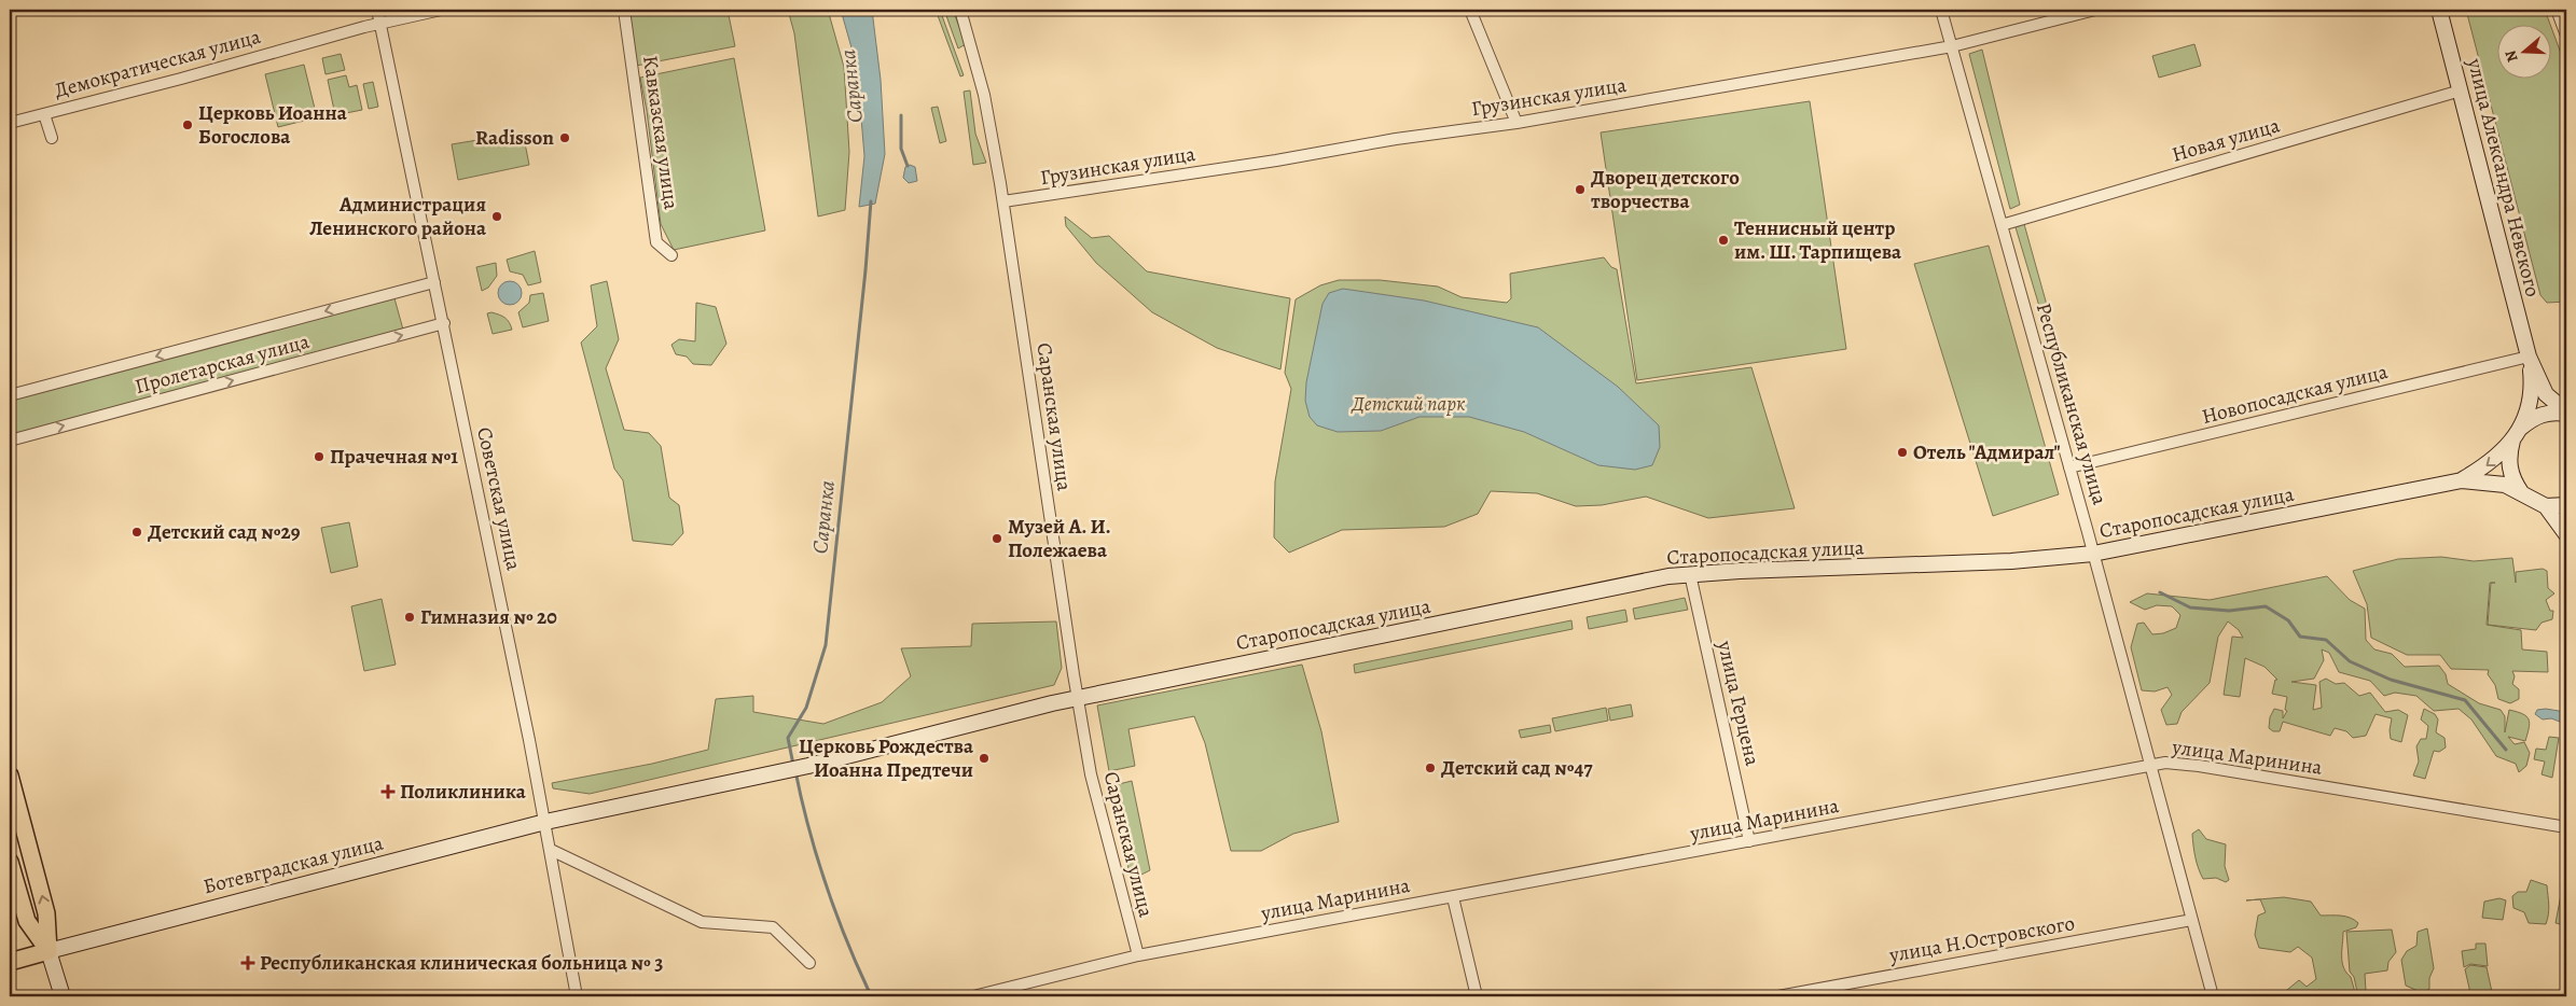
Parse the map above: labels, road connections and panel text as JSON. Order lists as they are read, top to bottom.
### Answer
{
  "streets": {
    "main road": ["улица Александра Невского", "Старопосадская улица", "Ботевградская улица"],
    "street": [
      "Демократическая улица",
      "Грузинская улица",
      "Кавказская улица",
      "Новая улица",
      "Пролетарская улица",
      "Новопосадская улица",
      "Республиканская улица",
      "Саранская улица",
      "Советская улица",
      "улица Герцена",
      "улица Маринина",
      "улица Н.Островского"
    ]
  },
  "crossings": [
    ["Демократическая улица", "Советская улица"],
    ["Грузинская улица", "Республиканская улица"],
    ["Грузинская улица", "Саранская улица"],
    ["Новая улица", "улица Александра Невского"],
    ["Новая улица", "Республиканская улица"],
    ["улица Александра Невского", "Новопосадская улица"],
    ["Пролетарская улица", "Советская улица"],
    ["Новопосадская улица", "Республиканская улица"],
    ["Республиканская улица", "Старопосадская улица"],
    ["Республиканская улица", "улица Маринина"],
    ["Республиканская улица", "улица Н.Островского"],
    ["Саранская улица", "Старопосадская улица"],
    ["Саранская улица", "улица Маринина"],
    ["Саранская улица", "Ботевградская улица"],
    ["Советская улица", "Ботевградская улица"],
    ["Старопосадская улица", "улица Герцена"],
    ["Старопосадская улица", "Ботевградская улица"],
    ["улица Герцена", "улица Маринина"]
  ],
  "water": ["Саранка"],
  "parks": ["Детский парк"],
  "places": {
    "other": [
      "Церковь Иоанна Богослова",
      "Radisson",
      "Дворец детского творчества",
      "Администрация Ленинского района",
      "Теннисный центр им. Ш. Тарпищева",
      "Отель \"Адмирал\"",
      "Прачечная №1",
      "Детский сад №29",
      "Музей А. И. Полежаева",
      "Гимназия № 20",
      "Церковь Рождества Иоанна Предтечи",
      "Детский сад №47"
    ],
    "health": ["Поликлиника", "Республиканская клиническая больница № 3"]
  },
  "north": "left"
}
